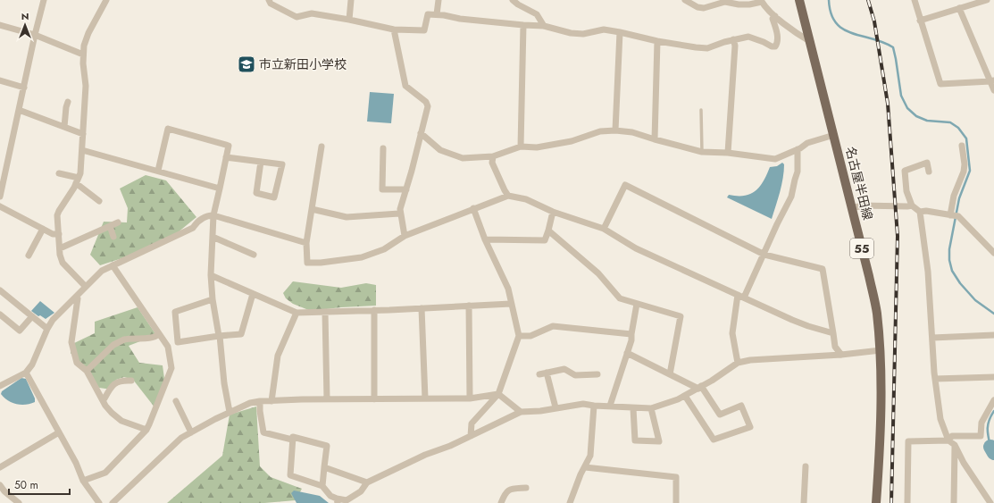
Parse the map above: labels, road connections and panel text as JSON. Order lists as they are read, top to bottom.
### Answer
{
  "streets": {
    "main road": ["名古屋半田線", "55"]
  },
  "places": {
    "school or university": ["市立新田小学校"]
  },
  "scale_bar": "50 m",
  "north": "top"
}
